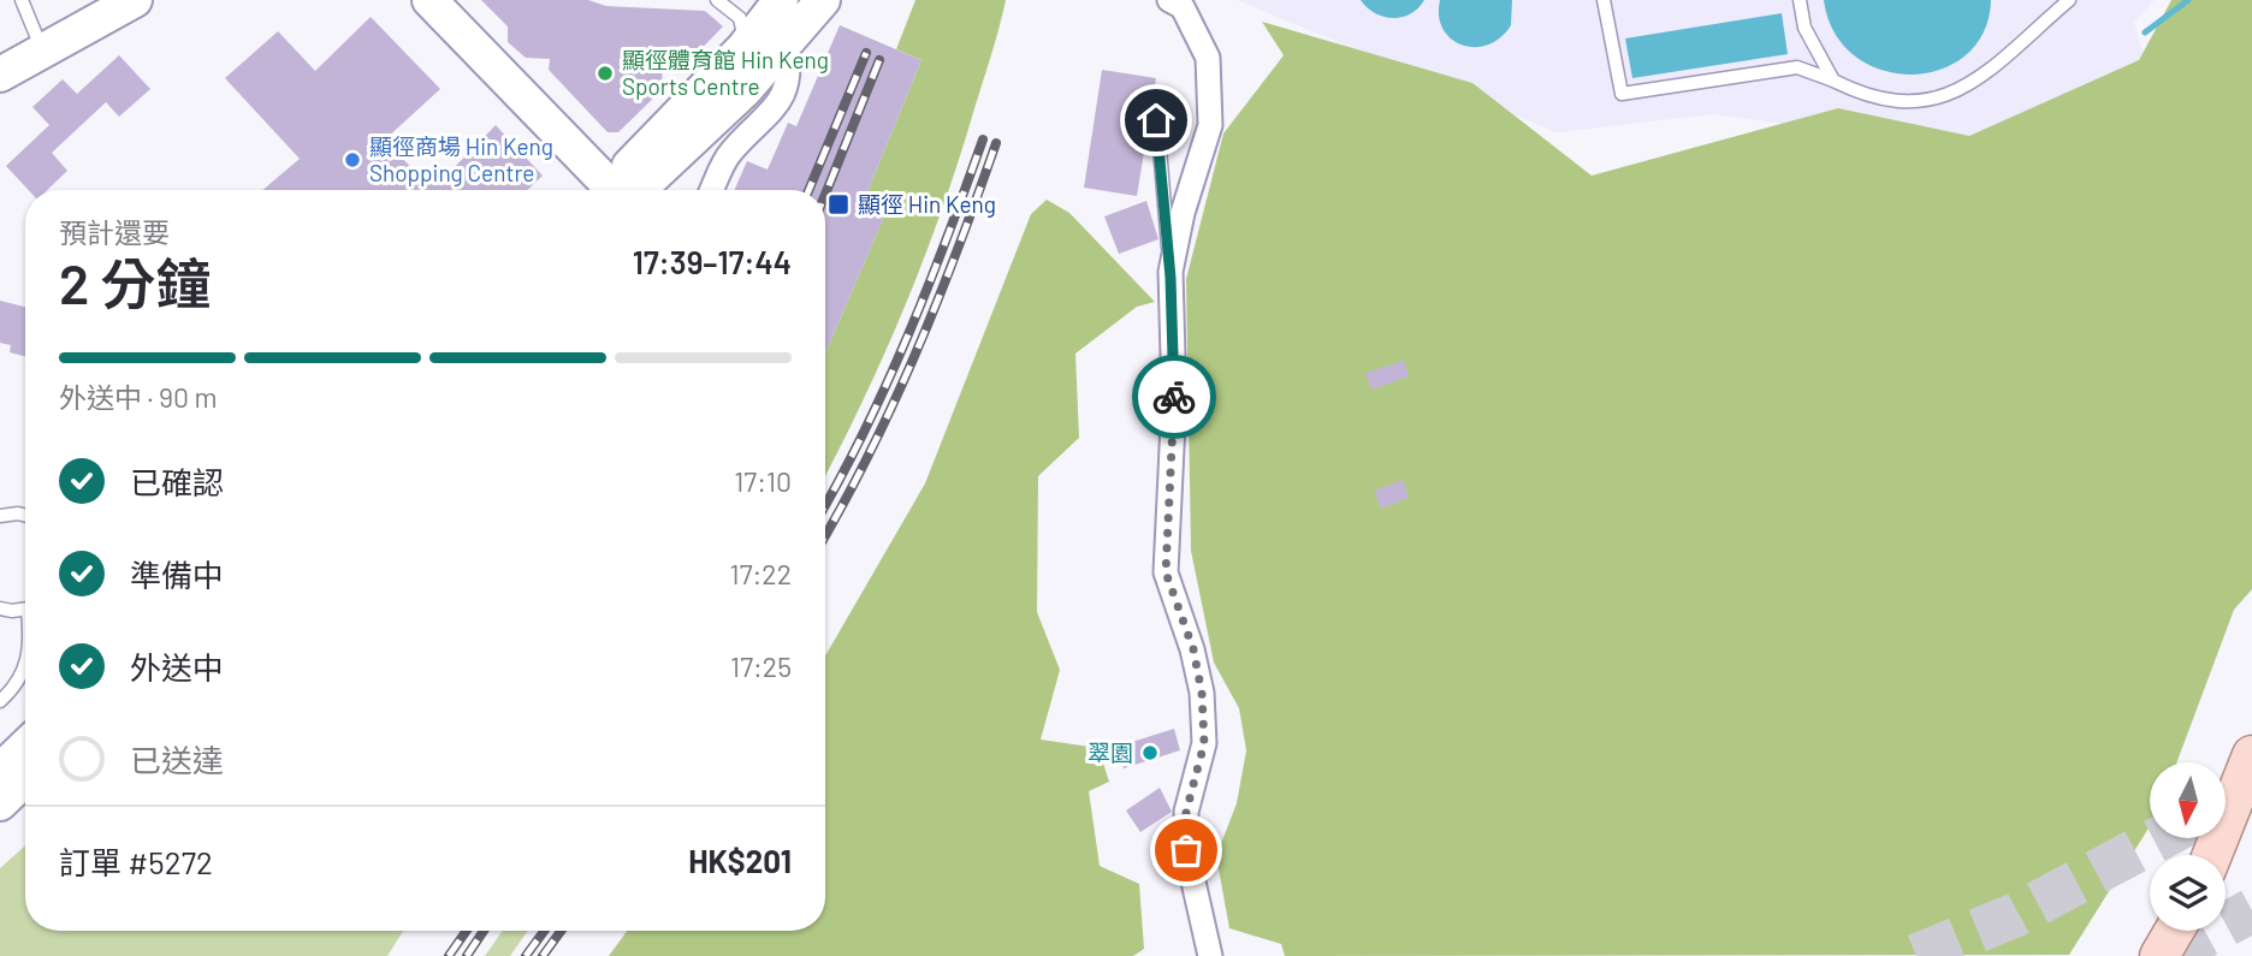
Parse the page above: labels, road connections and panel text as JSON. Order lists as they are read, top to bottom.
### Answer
{
  "places": {
    "other": ["顯徑體育館 Hin Keng Sports Centre", "顯徑商場 Hin Keng Shopping Centre", "翠園"],
    "transit": ["顯徑 Hin Keng"]
  },
  "north": "bottom",
  "page": {
    "heading": ["2 分鐘", "預計還要", "17:39–17:44"],
    "panel": ["訂單 #5272", "HK$201"],
    "bar": "外送中 · 90 m",
    "list": [
      ["已確認", "17:10"],
      ["準備中", "17:22"],
      ["外送中", "17:25"],
      "已送達"
    ]
  }
}
